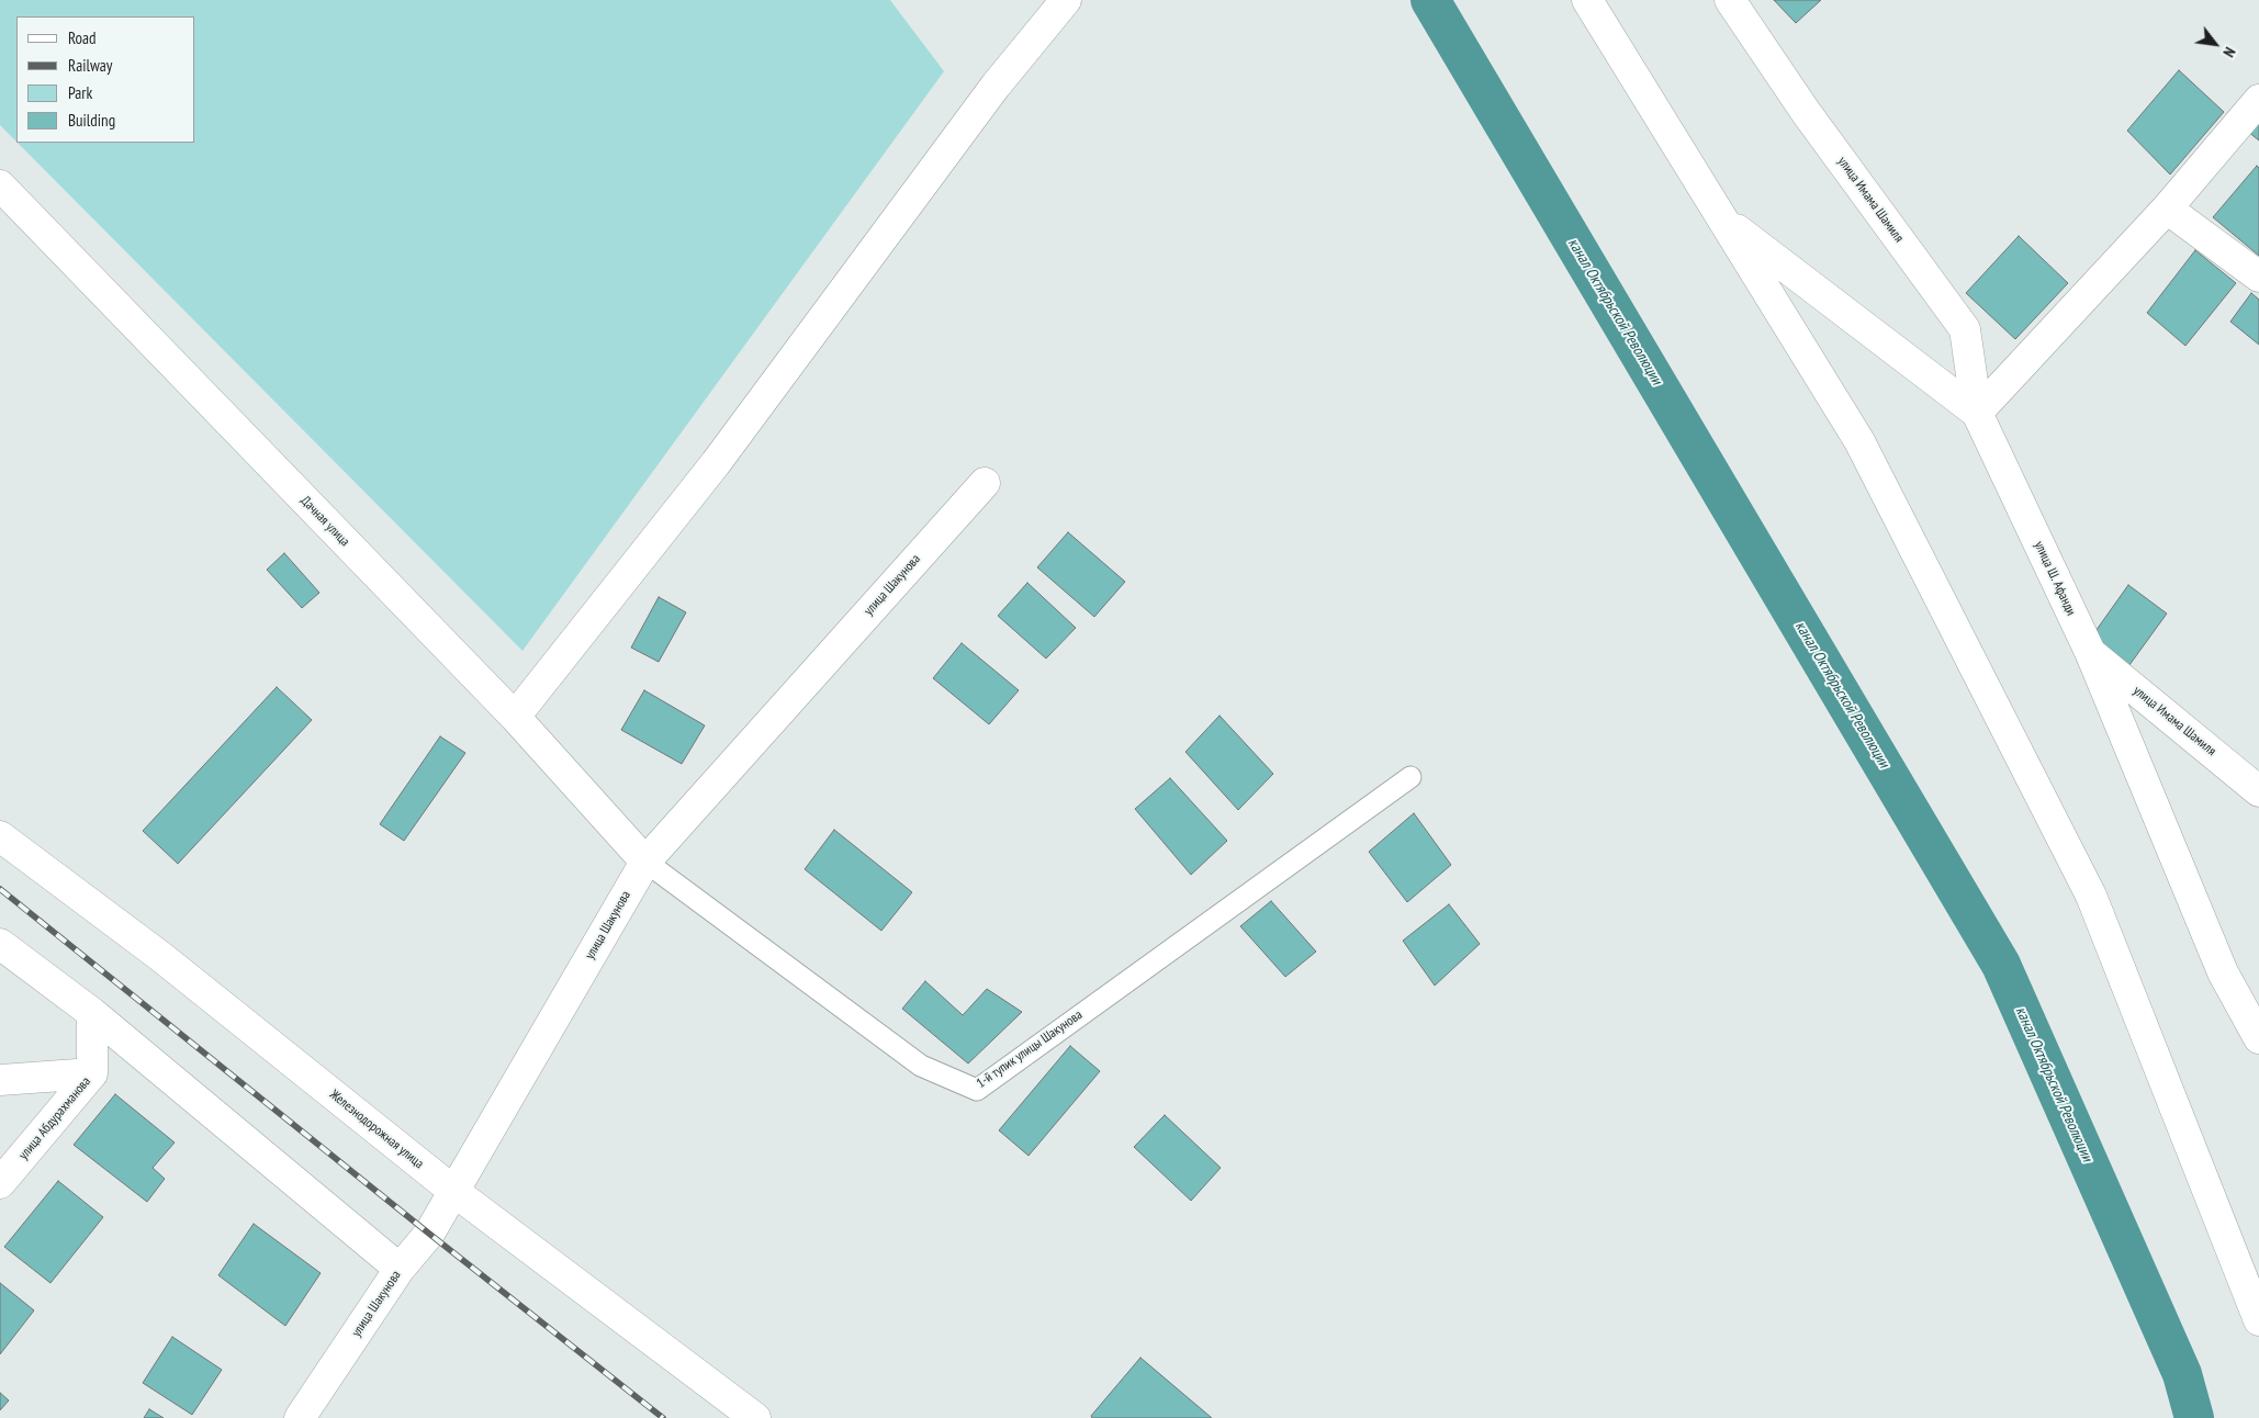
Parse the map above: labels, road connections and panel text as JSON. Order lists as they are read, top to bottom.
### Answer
{
  "streets": {
    "street": [
      "улица Имама Шамиля",
      "Дачная улица",
      "улица Ш. Афанди",
      "улица Шакунова",
      "улица Абдурахманова",
      "Железнодорожная улица"
    ],
    "lane": ["1-й тупик улицы Шакунова"]
  },
  "crossings": [
    ["улица Имама Шамиля", "улица Ш. Афанди"],
    ["Дачная улица", "улица Шакунова"],
    ["Дачная улица", "1-й тупик улицы Шакунова"],
    ["улица Шакунова", "1-й тупик улицы Шакунова"],
    ["улица Шакунова", "Железнодорожная улица"]
  ],
  "water": ["канал Октябрьской Революции"],
  "legend": [
    "Road",
    "Railway",
    "Park",
    "Building"
  ],
  "north": "bottom right"
}
